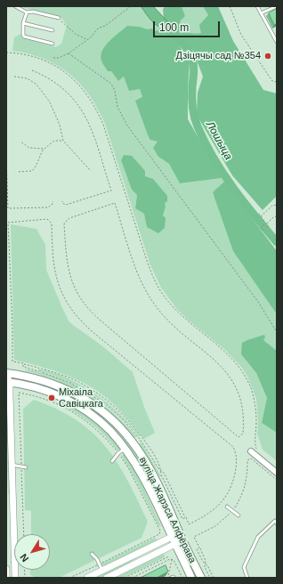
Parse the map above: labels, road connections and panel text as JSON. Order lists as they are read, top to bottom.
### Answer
{
  "streets": {
    "main road": ["вуліца Жарэса Алфёрава"]
  },
  "water": ["Лошыца"],
  "places": ["Дзіцячы сад №354", "Міхаіла Савіцкага"],
  "scale_bar": "100 m",
  "north": "bottom left"
}
